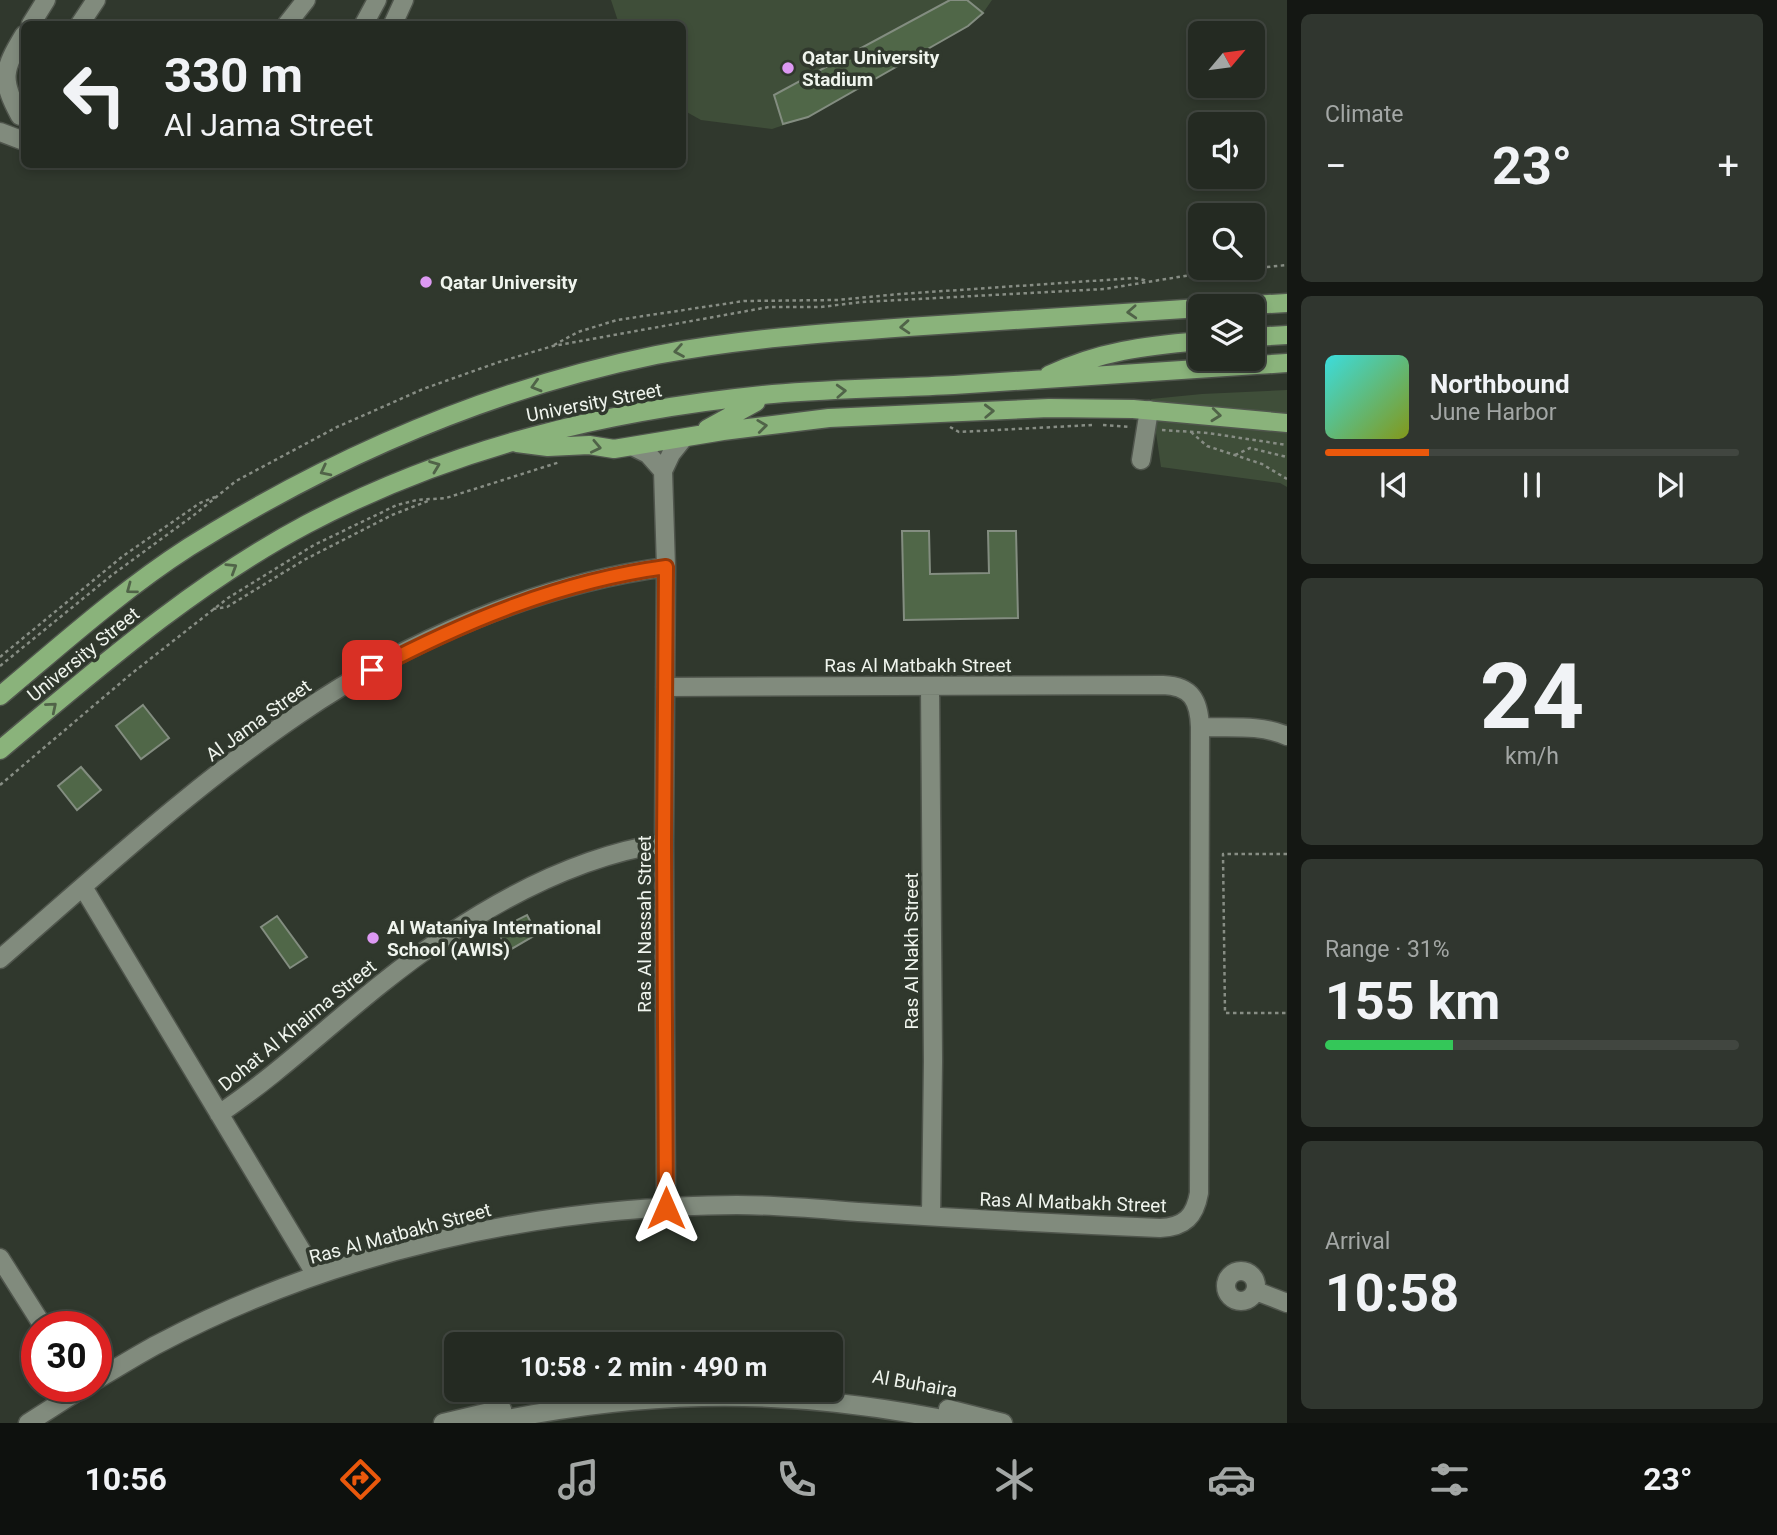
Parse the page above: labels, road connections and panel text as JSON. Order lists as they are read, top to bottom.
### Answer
{
  "streets": {
    "main road": ["University Street"],
    "street": [
      "Ras Al Matbakh Street",
      "Al Jama Street",
      "Ras Al Nassah Street",
      "Ras Al Nakh Street",
      "Dohat Al Khaima Street",
      "Al Buhaira"
    ]
  },
  "crossings": [
    ["Ras Al Matbakh Street", "Ras Al Nassah Street"],
    ["Ras Al Matbakh Street", "Ras Al Nakh Street"],
    ["Al Jama Street", "Ras Al Nassah Street"],
    ["Ras Al Nassah Street", "Dohat Al Khaima Street"]
  ],
  "places": ["Qatar University Stadium", "Qatar University", "Al Wataniya International School (AWIS)"],
  "north": "top right",
  "page": {
    "tile": [
      "Climate",
      ["24", "km/h"],
      ["Range · 31%", "155 km"],
      ["Arrival", "10:58"]
    ],
    "turn": ["330 m", "Al Jama Street"],
    "heat": ["−", "23°", "+"],
    "song": ["Northbound", "June Harbor"],
    "limit": "30",
    "trip": "10:58 · 2 min · 490 m",
    "tabs": ["10:56", "23°"]
  }
}
